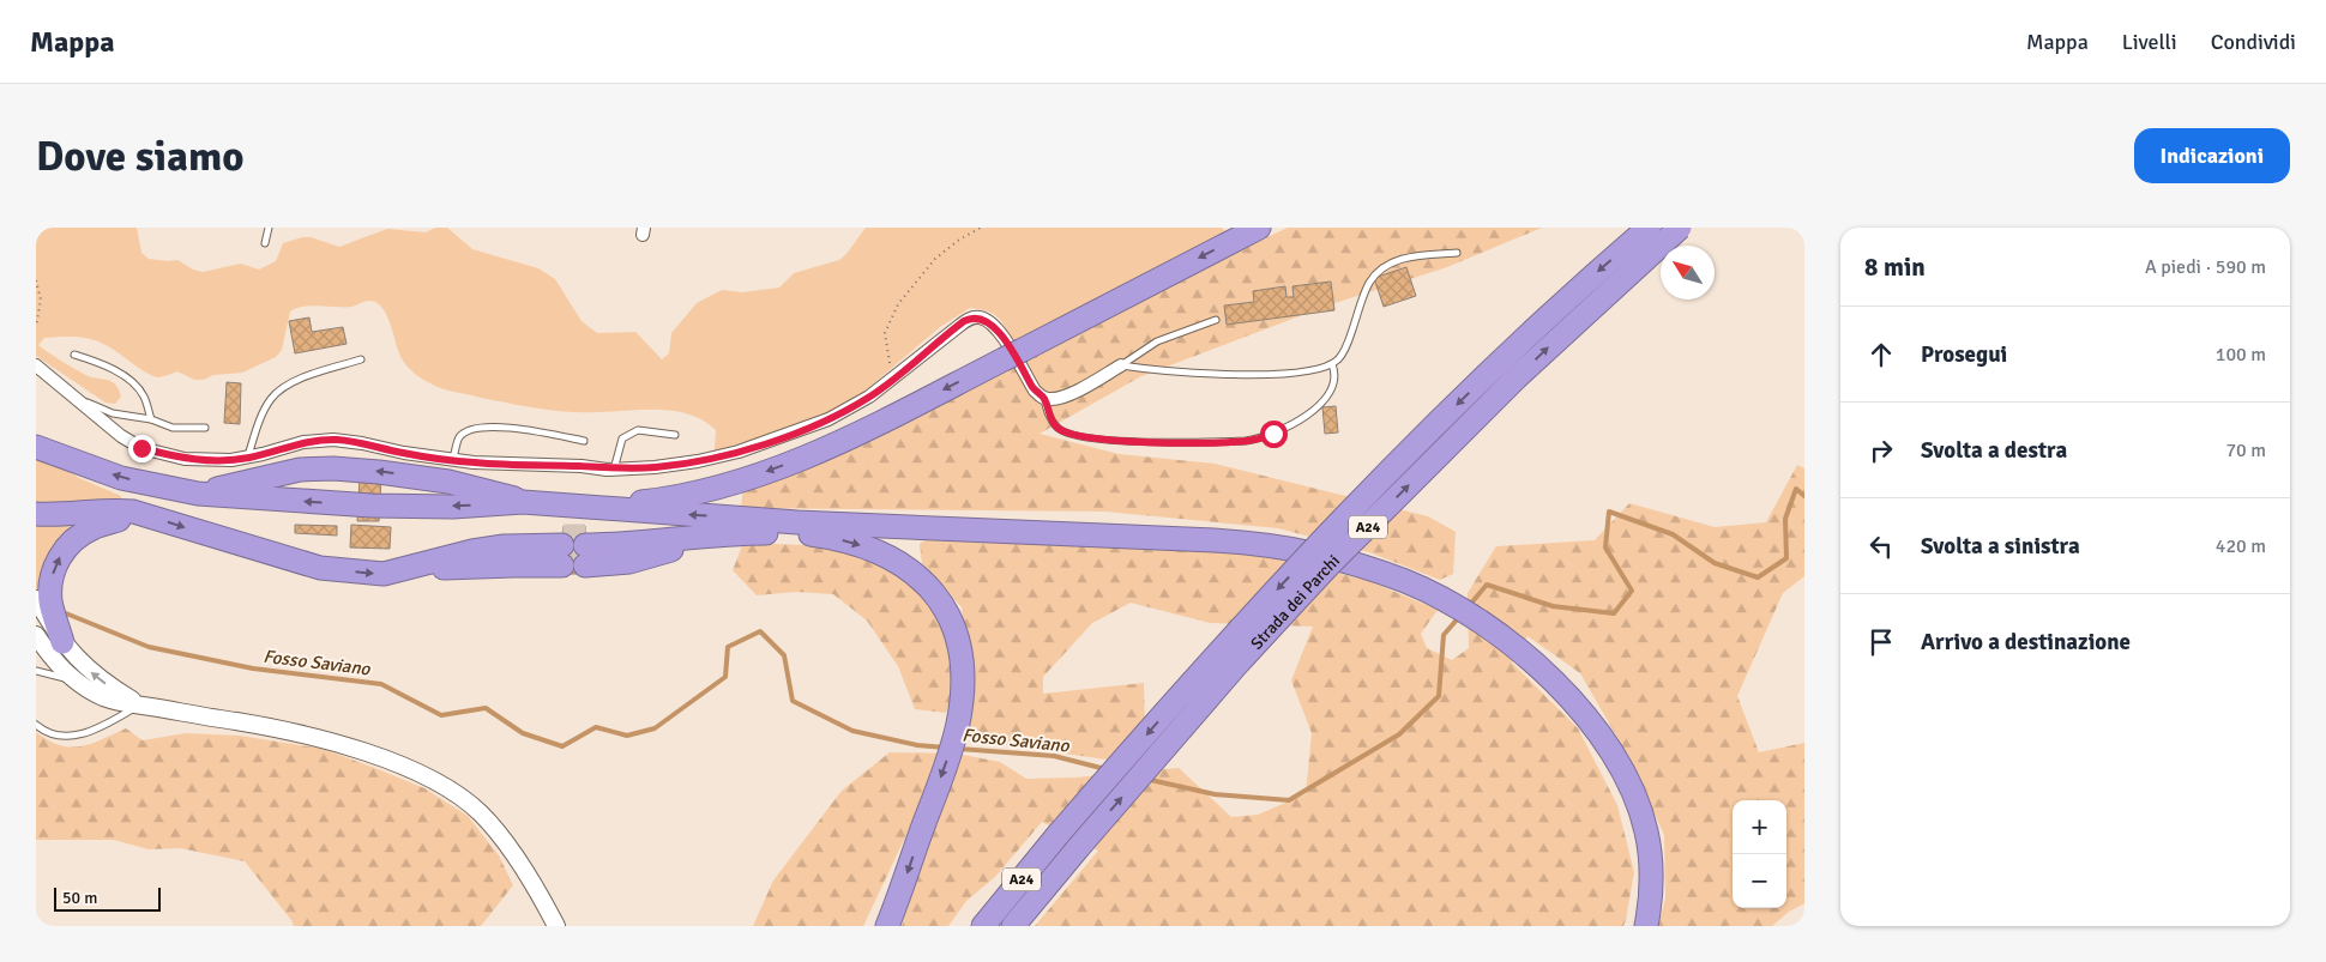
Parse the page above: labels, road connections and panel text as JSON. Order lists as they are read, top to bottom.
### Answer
{
  "streets": {
    "highway": ["A24", "Strada dei Parchi"]
  },
  "water": ["Fosso Saviano"],
  "scale_bar": "50 m",
  "north": "top left",
  "page": {
    "header": "Mappa",
    "nav": ["Mappa", "Livelli", "Condividi"],
    "buttons": "Indicazioni",
    "title": "Dove siamo",
    "heading": ["8 min", "A piedi · 590 m"],
    "list": [
      ["Prosegui", "100 m"],
      ["Svolta a destra", "70 m"],
      ["Svolta a sinistra", "420 m"],
      "Arrivo a destinazione"
    ],
    "map_buttons": ["+", "−"],
    "scale": "50 m"
  }
}
